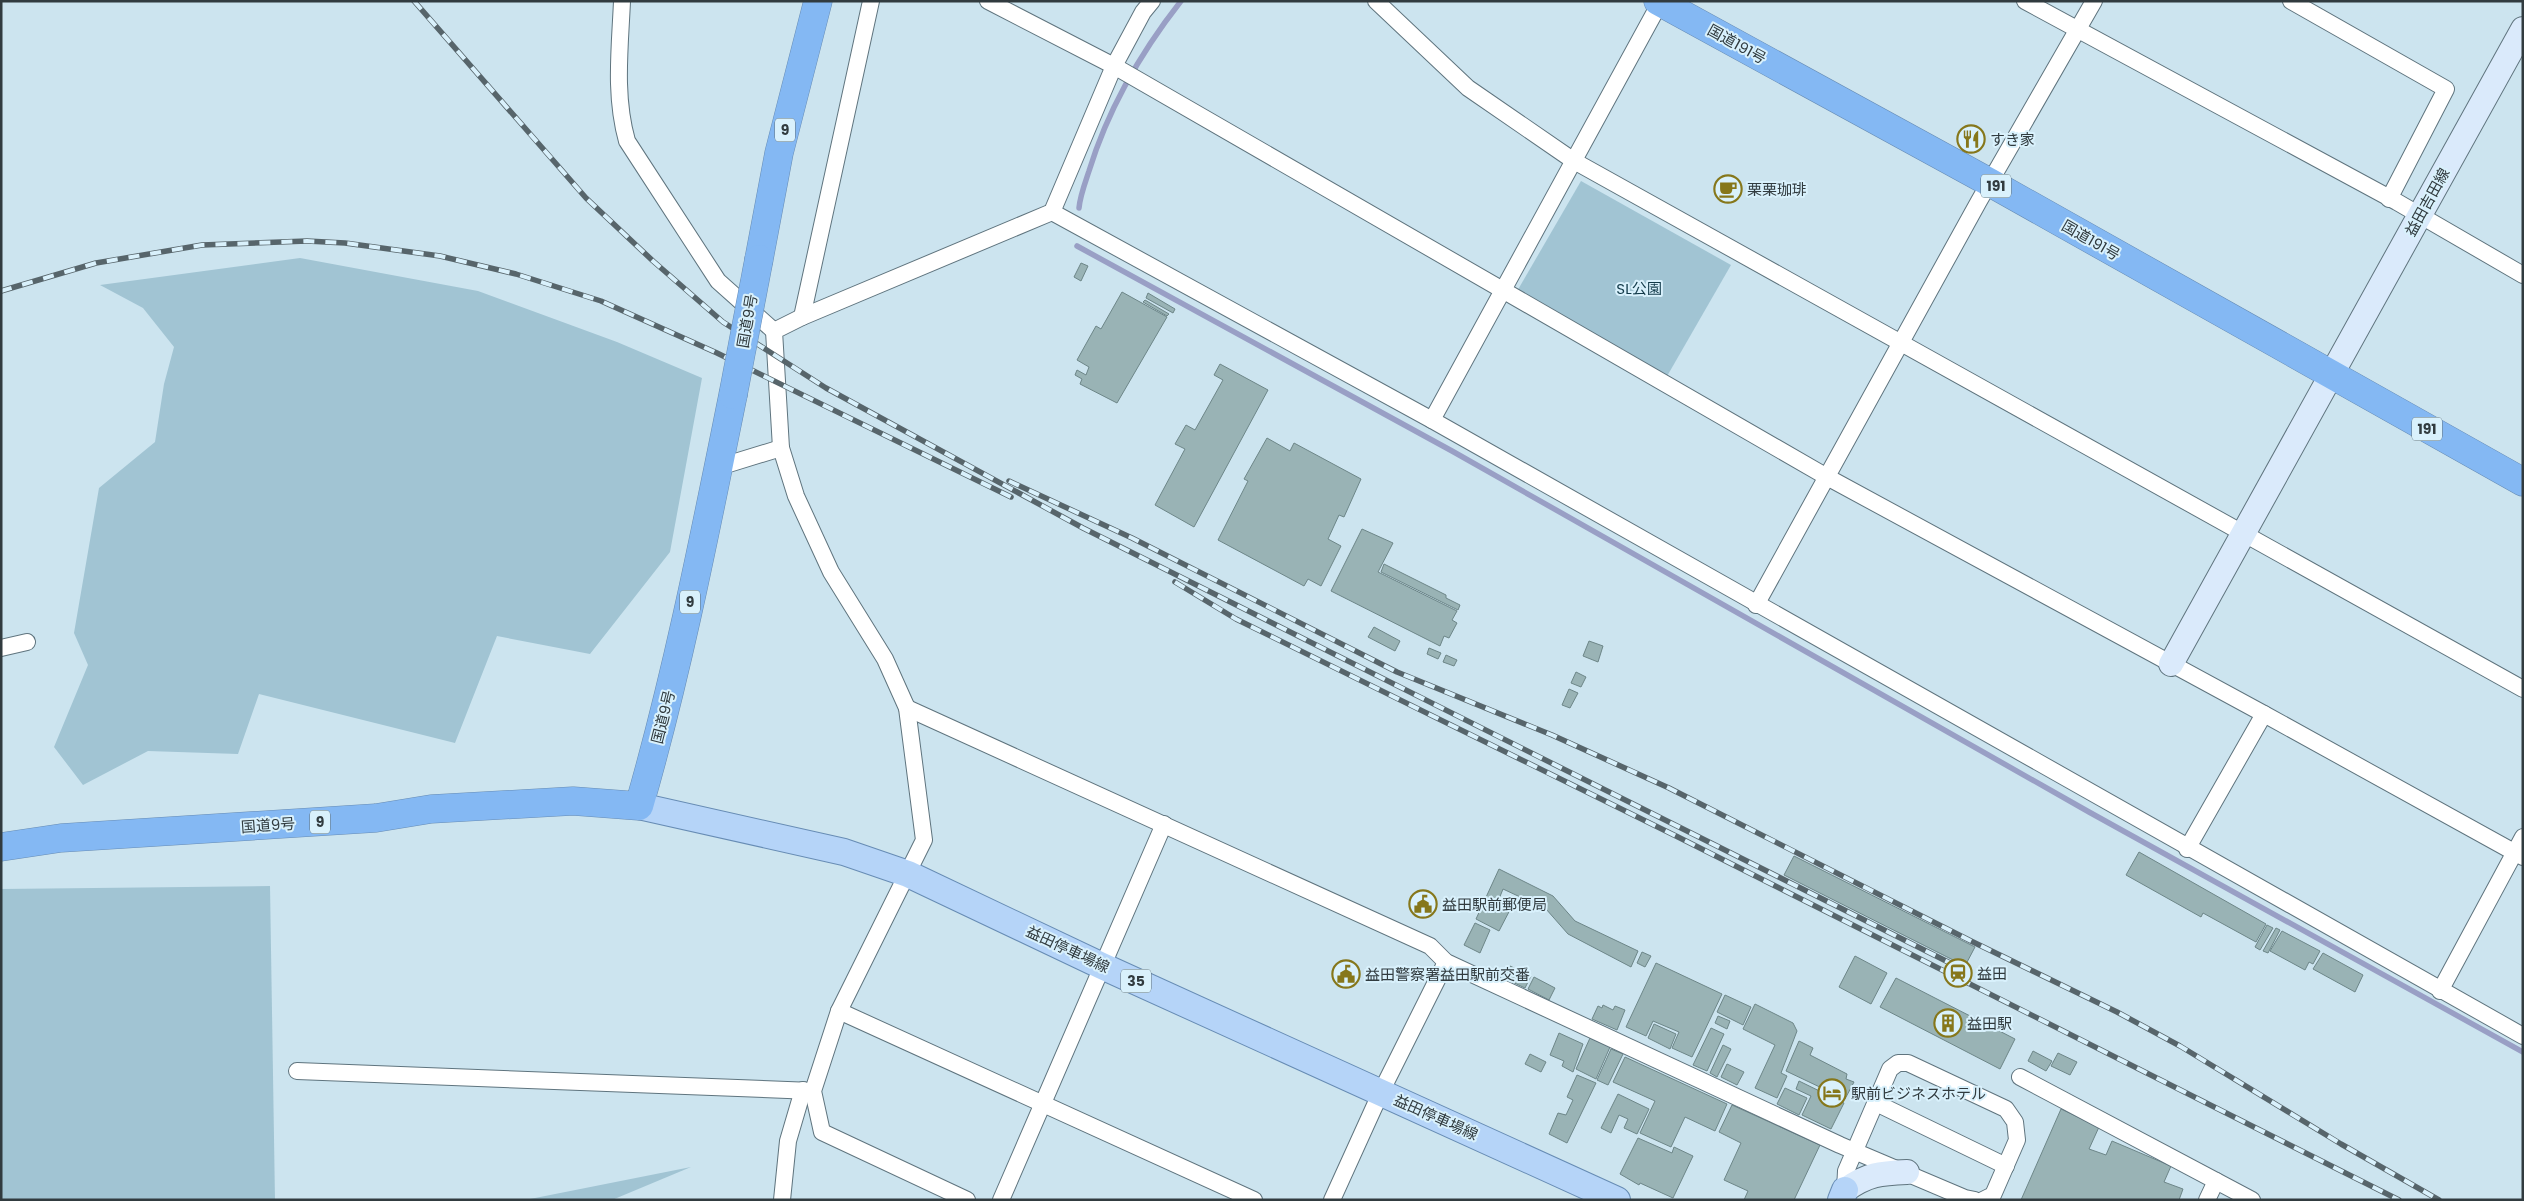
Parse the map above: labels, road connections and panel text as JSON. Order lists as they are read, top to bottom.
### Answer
{
  "streets": {
    "highway": [
      "国道191号",
      "9",
      "191",
      "国道9号"
    ],
    "main road": ["益田停車場線", "35"],
    "street": ["益田吉田線"]
  },
  "crossings": [
    ["国道191号", "益田吉田線"],
    ["国道9号", "益田停車場線"]
  ],
  "parks": ["SL公園"],
  "places": {
    "restaurant": ["すき家"],
    "cafe": ["栗栗珈琲"],
    "public building": ["益田駅前郵便局", "益田警察署益田駅前交番"],
    "station": ["益田"],
    "building": ["益田駅"],
    "hotel": ["駅前ビジネスホテル"]
  }
}
